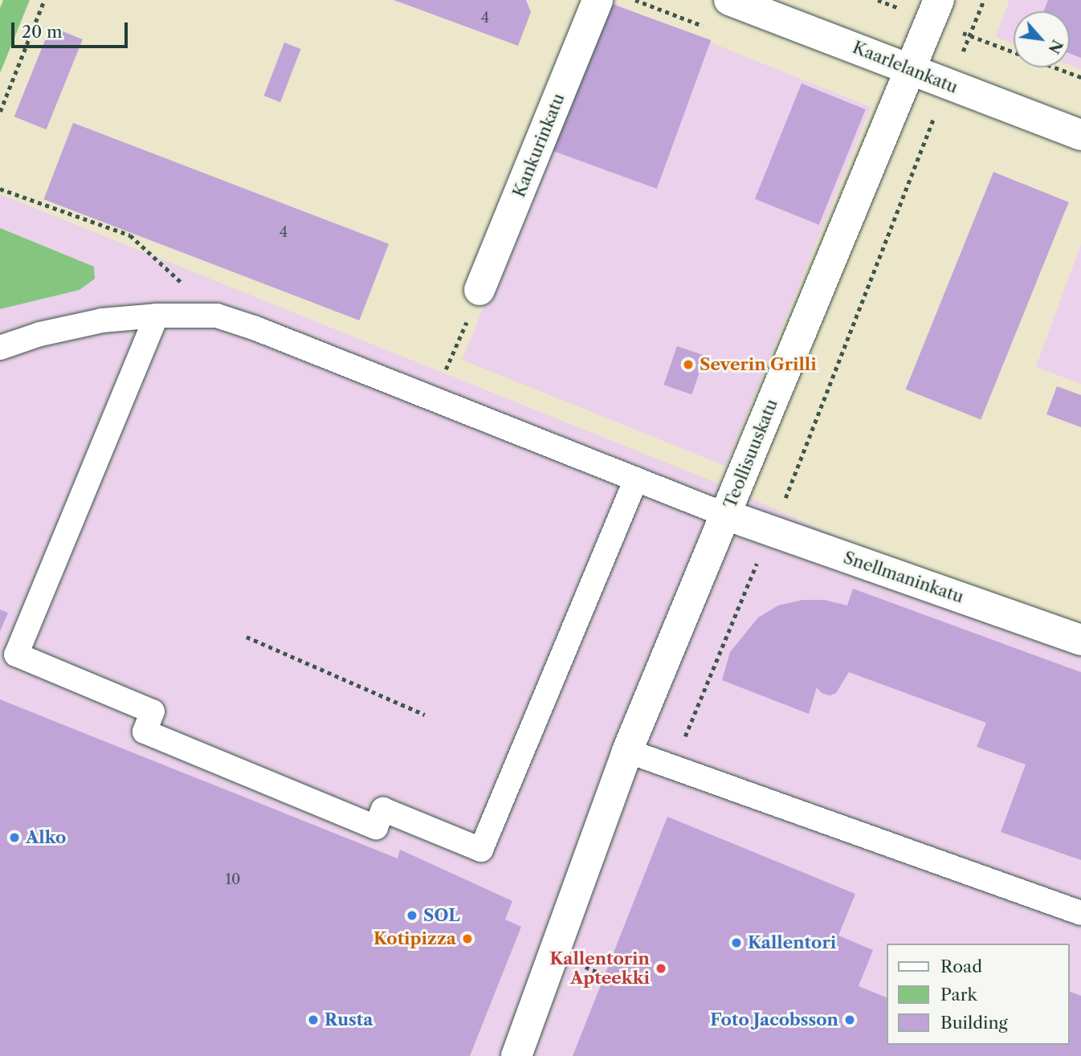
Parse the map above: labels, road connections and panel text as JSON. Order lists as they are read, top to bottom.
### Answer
{
  "streets": {
    "street": [
      "Kaarlelankatu",
      "Kankurinkatu",
      "Teollisuuskatu",
      "Snellmaninkatu"
    ]
  },
  "crossings": [
    ["Kaarlelankatu", "Teollisuuskatu"],
    ["Teollisuuskatu", "Snellmaninkatu"]
  ],
  "places": [
    "Severin Grilli",
    "Alko",
    "SOL",
    "Kotipizza",
    "Kallentori",
    "Kallentorin Apteekki",
    "Rusta",
    "Foto Jacobsson"
  ],
  "house_numbers": ["4", "4", "10"],
  "legend": ["Road", "Park", "Building"],
  "scale_bar": "20 m",
  "north": "bottom right"
}
